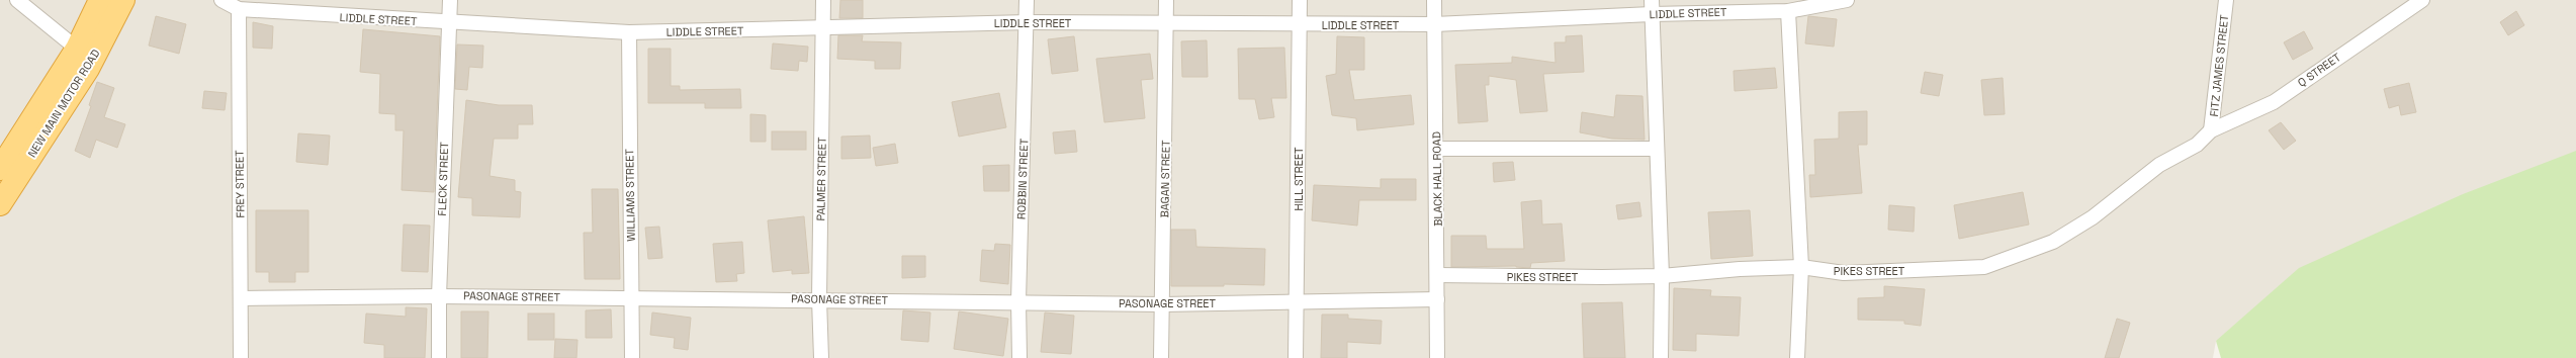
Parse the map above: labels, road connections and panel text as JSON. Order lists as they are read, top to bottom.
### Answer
{
  "streets": {
    "highway": ["NEW MAIN MOTOR ROAD"],
    "street": [
      "LIDDLE STREET",
      "FITZ JAMES STREET",
      "Q STREET",
      "FLECK STREET",
      "PALMER STREET",
      "ROBBIN STREET",
      "BAGAN STREET",
      "HILL STREET",
      "BLACK HALL ROAD",
      "FREY STREET",
      "WILLIAMS STREET",
      "PIKES STREET",
      "PASONAGE STREET"
    ]
  },
  "crossings": [
    ["LIDDLE STREET", "FLECK STREET"],
    ["LIDDLE STREET", "PALMER STREET"],
    ["LIDDLE STREET", "ROBBIN STREET"],
    ["LIDDLE STREET", "BAGAN STREET"],
    ["LIDDLE STREET", "HILL STREET"],
    ["LIDDLE STREET", "BLACK HALL ROAD"],
    ["LIDDLE STREET", "FREY STREET"],
    ["LIDDLE STREET", "WILLIAMS STREET"],
    ["FITZ JAMES STREET", "Q STREET"],
    ["FITZ JAMES STREET", "PIKES STREET"],
    ["Q STREET", "PIKES STREET"],
    ["FLECK STREET", "PASONAGE STREET"],
    ["PALMER STREET", "PASONAGE STREET"],
    ["ROBBIN STREET", "PASONAGE STREET"],
    ["BAGAN STREET", "PASONAGE STREET"],
    ["HILL STREET", "PASONAGE STREET"],
    ["BLACK HALL ROAD", "PIKES STREET"],
    ["BLACK HALL ROAD", "PASONAGE STREET"],
    ["FREY STREET", "PASONAGE STREET"],
    ["WILLIAMS STREET", "PASONAGE STREET"]
  ]
}
